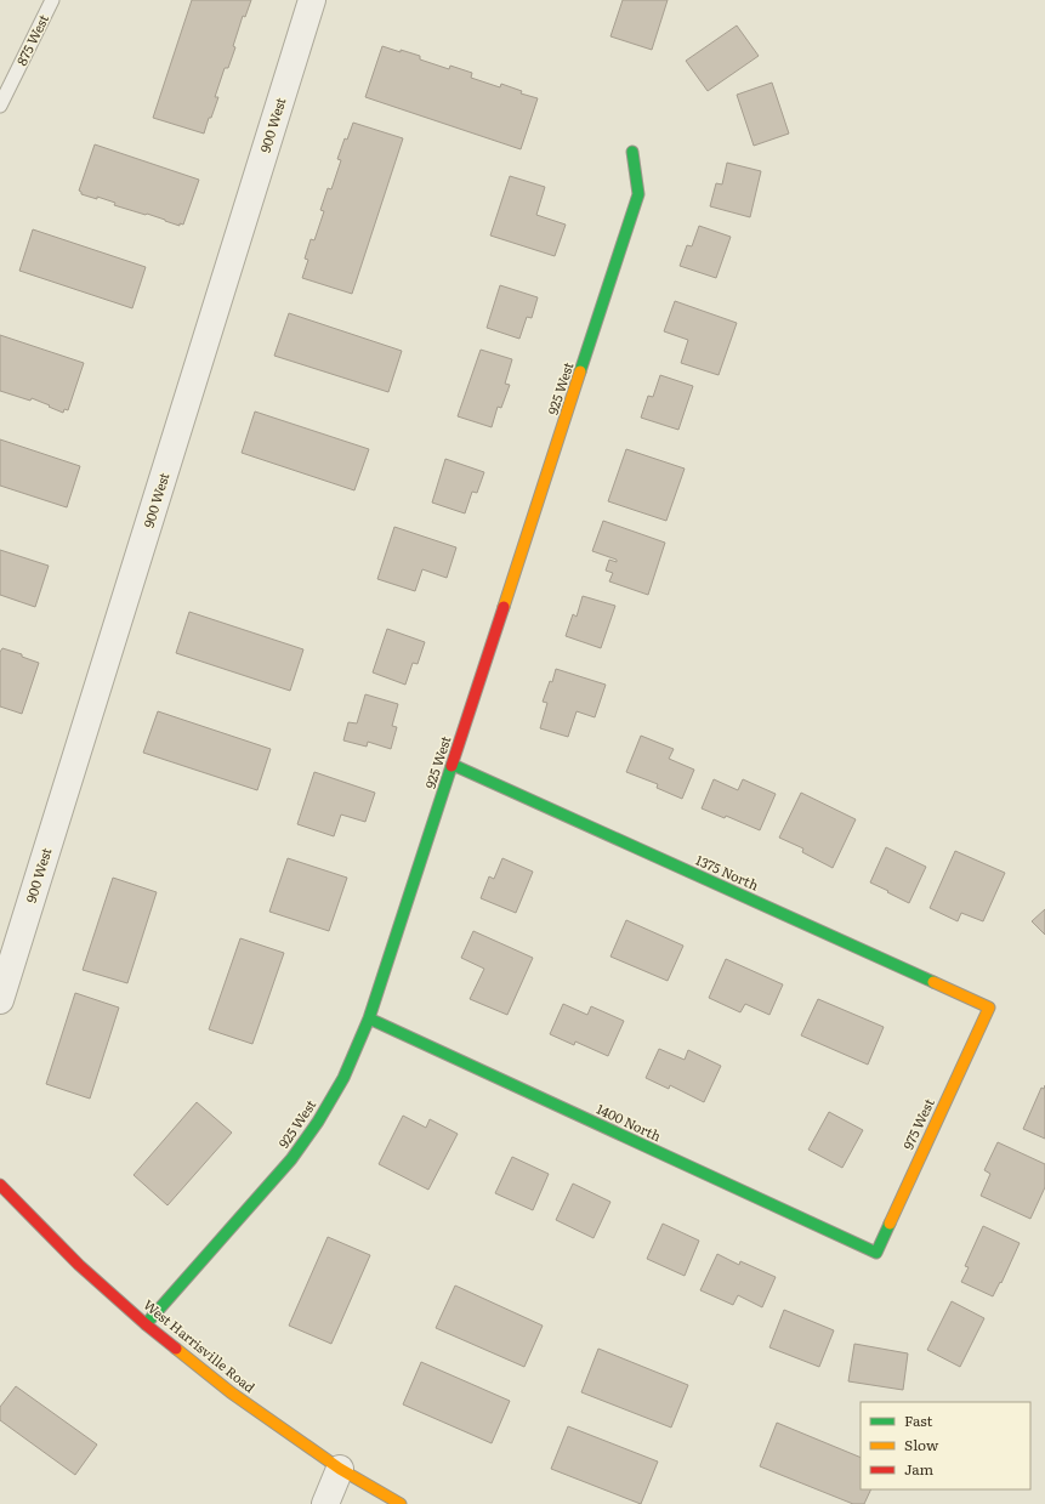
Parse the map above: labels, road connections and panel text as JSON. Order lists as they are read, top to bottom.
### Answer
{
  "streets": {
    "street": [
      "900 West",
      "925 West",
      "1375 North",
      "1400 North",
      "975 West",
      "West Harrisville Road"
    ],
    "lane": ["875 West"]
  },
  "crossings": [
    ["925 West", "1375 North"],
    ["925 West", "1400 North"],
    ["925 West", "West Harrisville Road"],
    ["1375 North", "975 West"],
    ["1400 North", "975 West"]
  ],
  "legend": ["Fast", "Slow", "Jam"]
}
